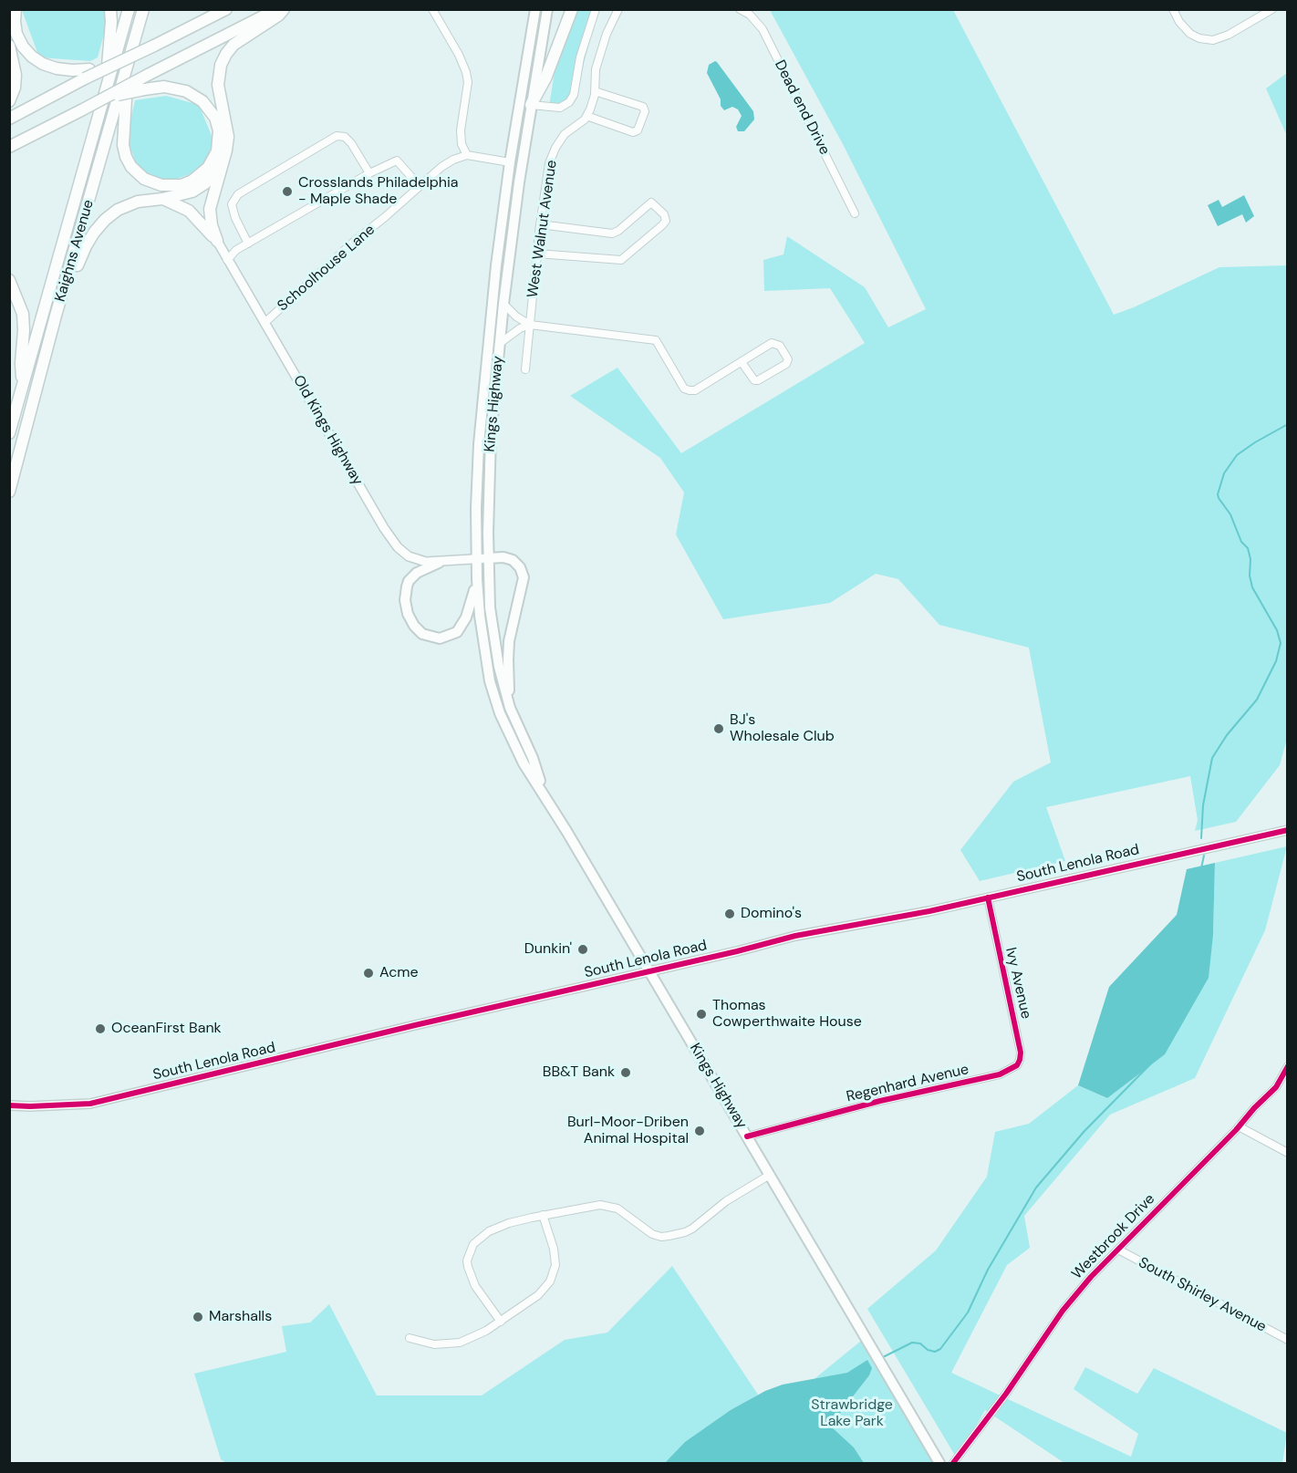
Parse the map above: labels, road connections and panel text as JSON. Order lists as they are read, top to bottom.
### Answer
{
  "streets": {
    "highway": ["Kaighns Avenue"],
    "main road": ["Kings Highway"],
    "street": [
      "Dead end Drive",
      "West Walnut Avenue",
      "Schoolhouse Lane",
      "Old Kings Highway",
      "South Lenola Road",
      "Ivy Avenue",
      "Regenhard Avenue",
      "Westbrook Drive",
      "South Shirley Avenue"
    ]
  },
  "crossings": [
    ["Schoolhouse Lane", "Old Kings Highway"],
    ["Kings Highway", "Old Kings Highway"],
    ["Kings Highway", "South Lenola Road"],
    ["Kings Highway", "Regenhard Avenue"],
    ["South Lenola Road", "Ivy Avenue"],
    ["Ivy Avenue", "Regenhard Avenue"],
    ["Westbrook Drive", "South Shirley Avenue"]
  ],
  "parks": ["Strawbridge Lake Park"],
  "places": [
    "Crosslands Philadelphia - Maple Shade",
    "BJ's Wholesale Club",
    "Domino's",
    "Dunkin'",
    "Acme",
    "Thomas Cowperthwaite House",
    "OceanFirst Bank",
    "BB&T Bank",
    "Burl-Moor-Driben Animal Hospital",
    "Marshalls"
  ]
}
